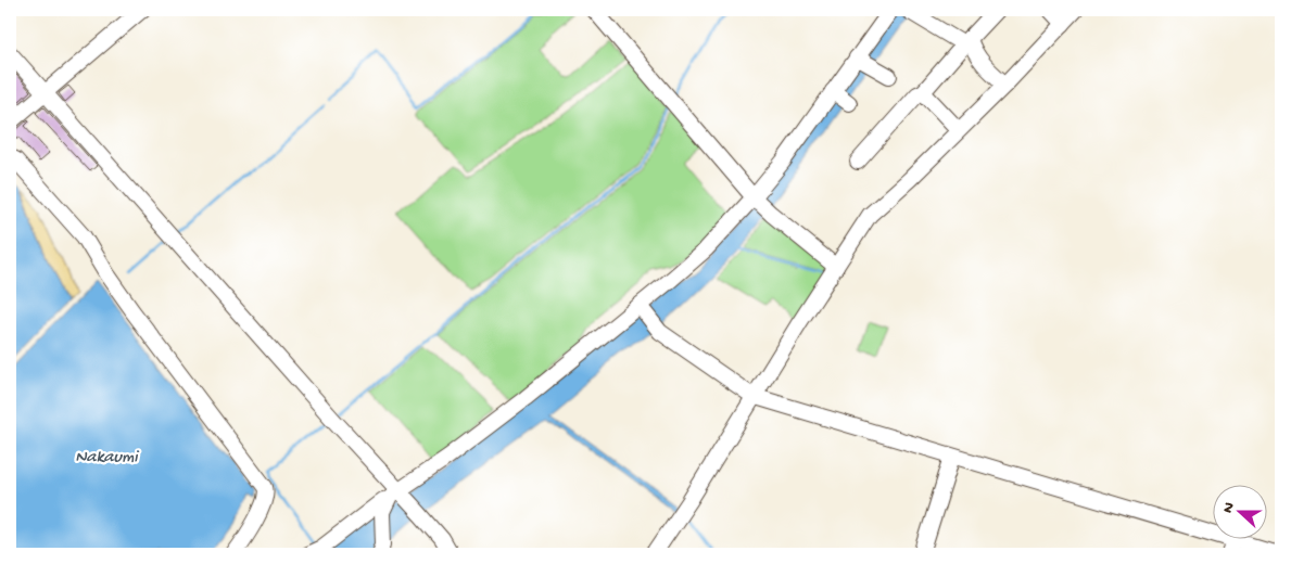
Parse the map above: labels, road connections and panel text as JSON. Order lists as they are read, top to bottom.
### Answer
{
  "water": ["Nakaumi"],
  "north": "left"
}
